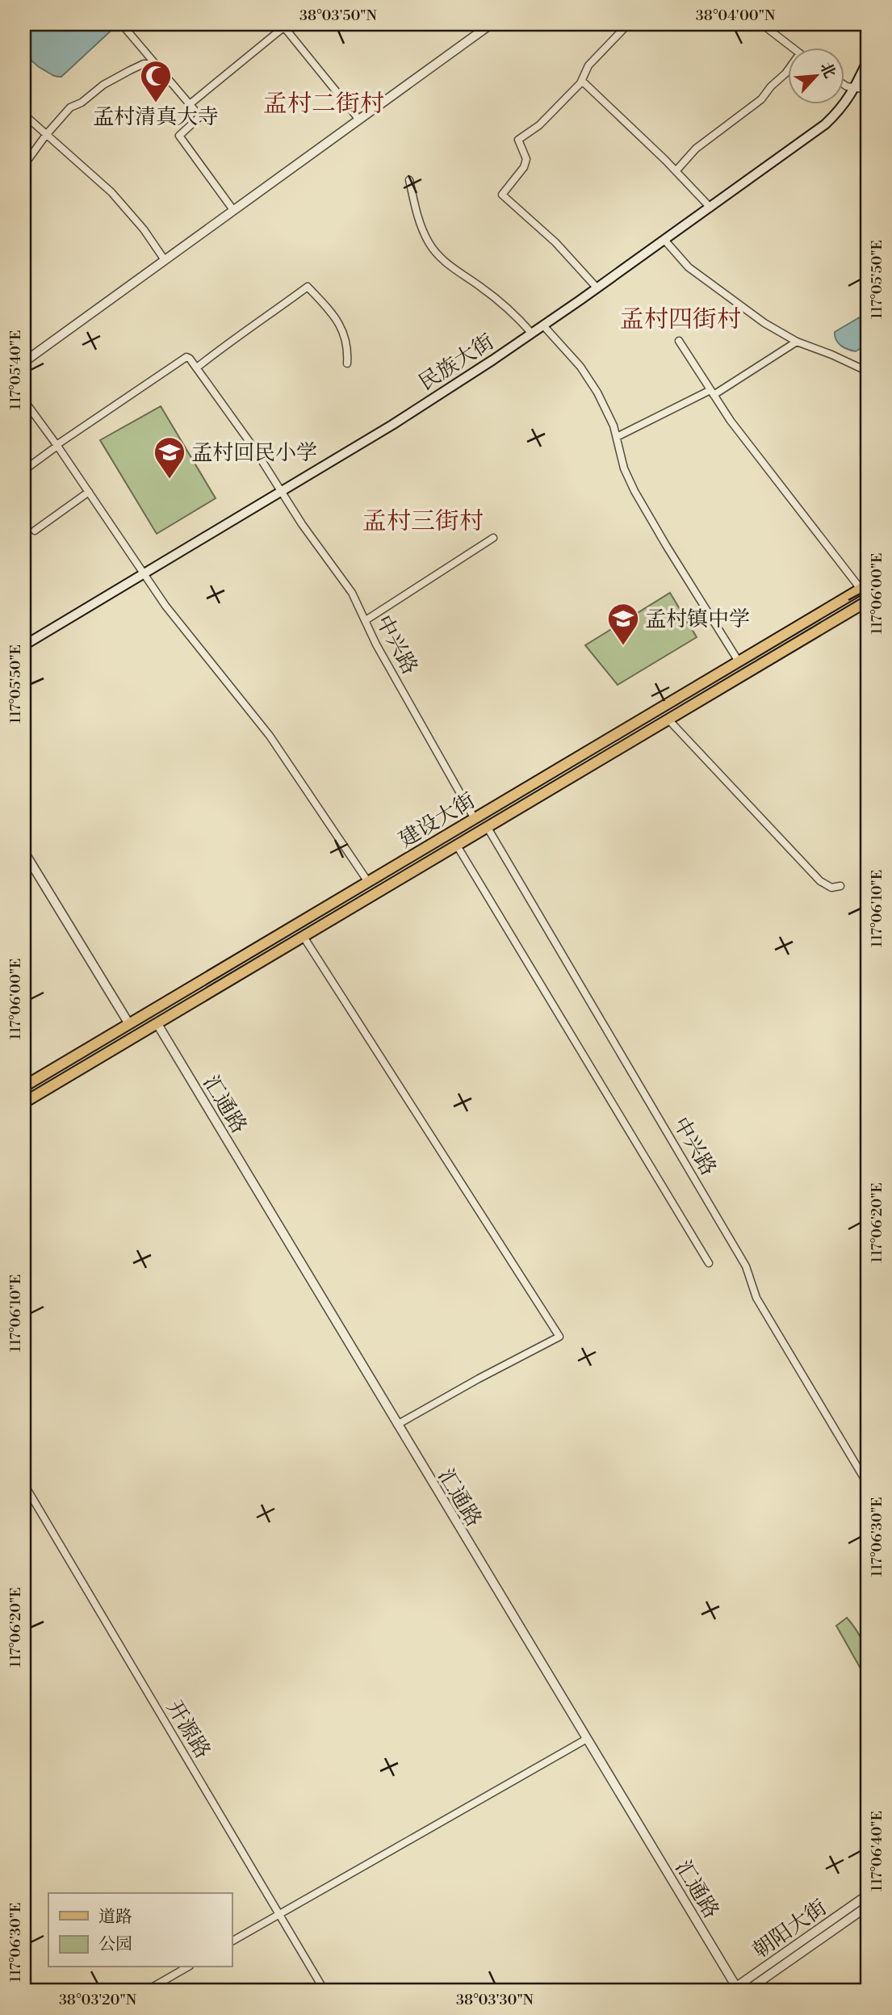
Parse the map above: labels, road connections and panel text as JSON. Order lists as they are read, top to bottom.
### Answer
{
  "streets": {
    "main road": ["民族大街", "建设大街"],
    "street": [
      "中兴路",
      "汇通路",
      "开源路",
      "朝阳大街"
    ]
  },
  "crossings": [
    ["民族大街", "中兴路"],
    ["中兴路", "建设大街"],
    ["建设大街", "汇通路"],
    ["汇通路", "朝阳大街"]
  ],
  "districts": ["孟村二街村", "孟村四街村", "孟村三街村"],
  "places": {
    "mosque": ["孟村清真大寺"],
    "school or university": ["孟村回民小学", "孟村镇中学"]
  },
  "legend": ["道路", "公园"],
  "north": "top right",
  "coordinates": [
    "38°03'50\"N",
    "38°04'00\"N",
    "117°05'50\"E",
    "117°05'40\"E",
    "117°06'00\"E",
    "117°06'10\"E",
    "117°06'20\"E",
    "117°06'30\"E",
    "117°06'40\"E",
    "38°03'20\"N",
    "38°03'30\"N"
  ]
}
